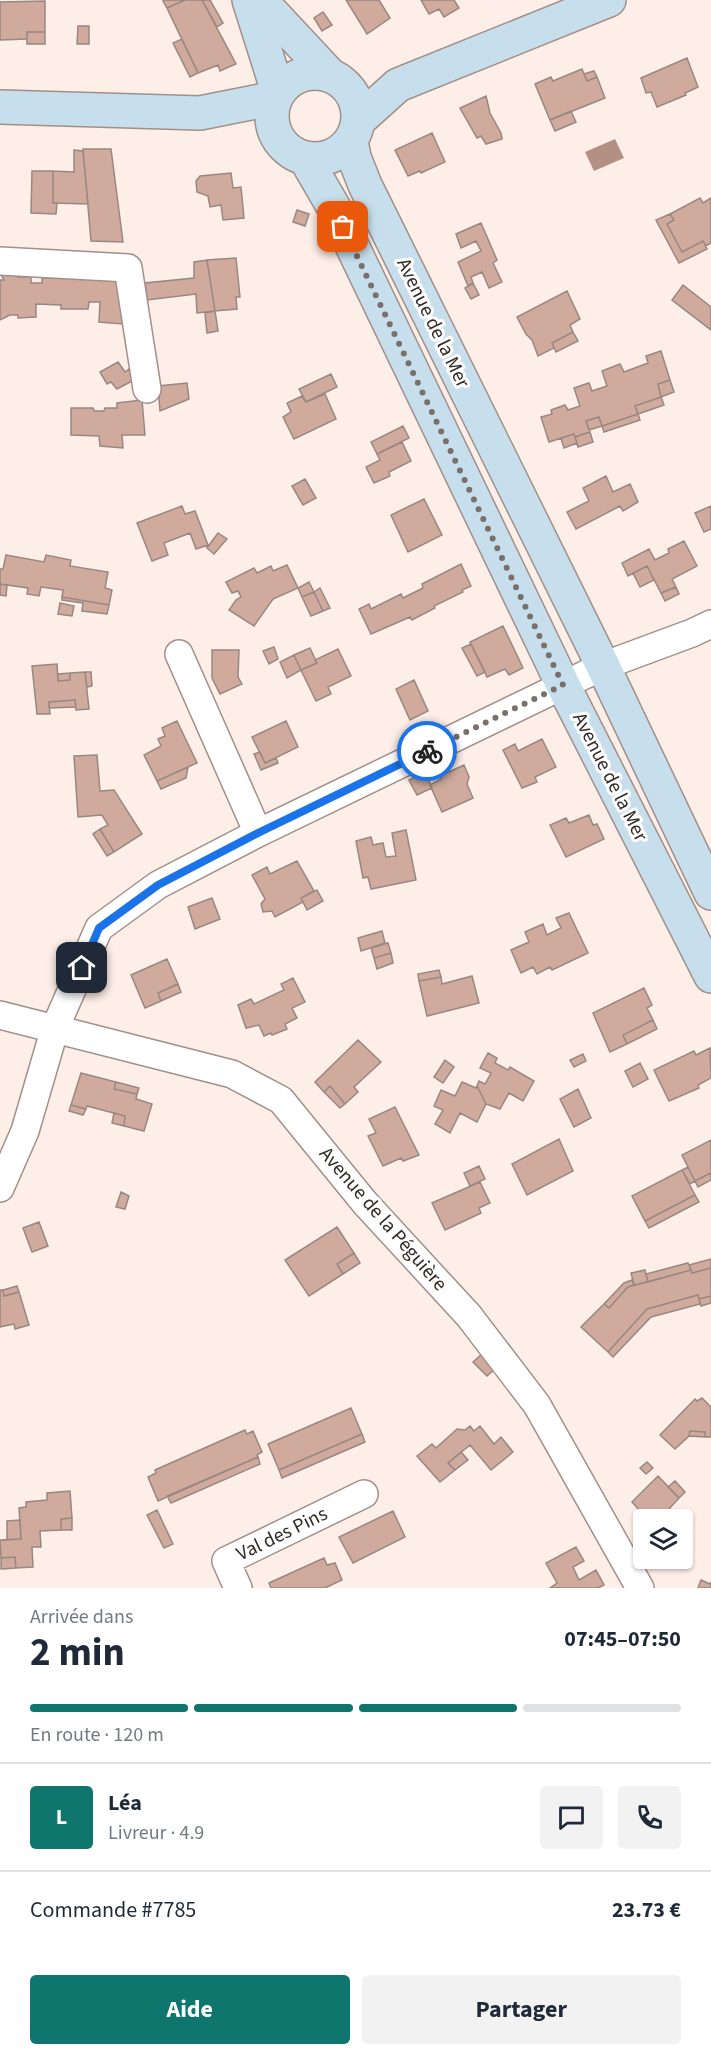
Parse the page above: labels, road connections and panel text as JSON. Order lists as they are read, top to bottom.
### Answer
{
  "streets": {
    "street": ["Avenue de la Mer", "Avenue de la Péguière", "Val des Pins"]
  },
  "page": {
    "heading": ["2 min", "Arrivée dans", "07:45–07:50"],
    "panel": [
      "Léa",
      "Livreur · 4.9",
      "Commande #7785",
      "23.73 €"
    ],
    "bar": "En route · 120 m",
    "round": "L",
    "buttons": ["Aide", "Partager"]
  }
}
